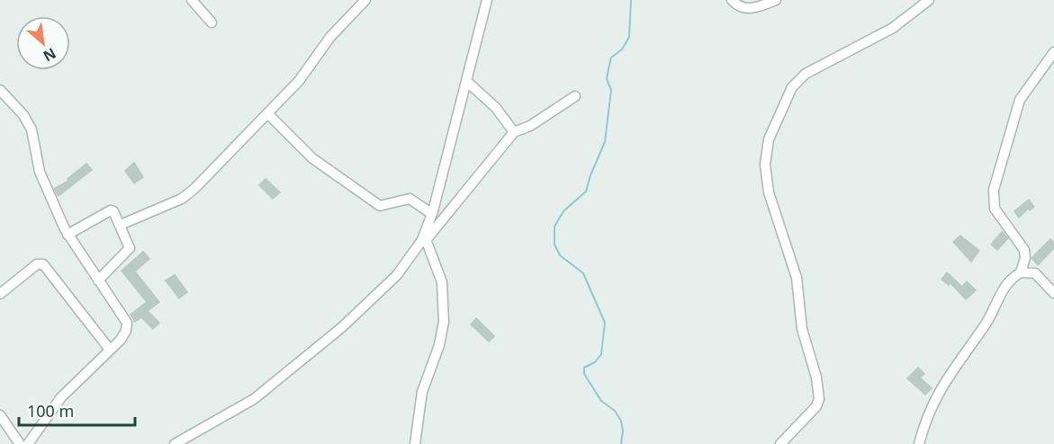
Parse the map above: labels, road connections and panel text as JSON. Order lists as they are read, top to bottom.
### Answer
{
  "scale_bar": "100 m",
  "north": "bottom right"
}
